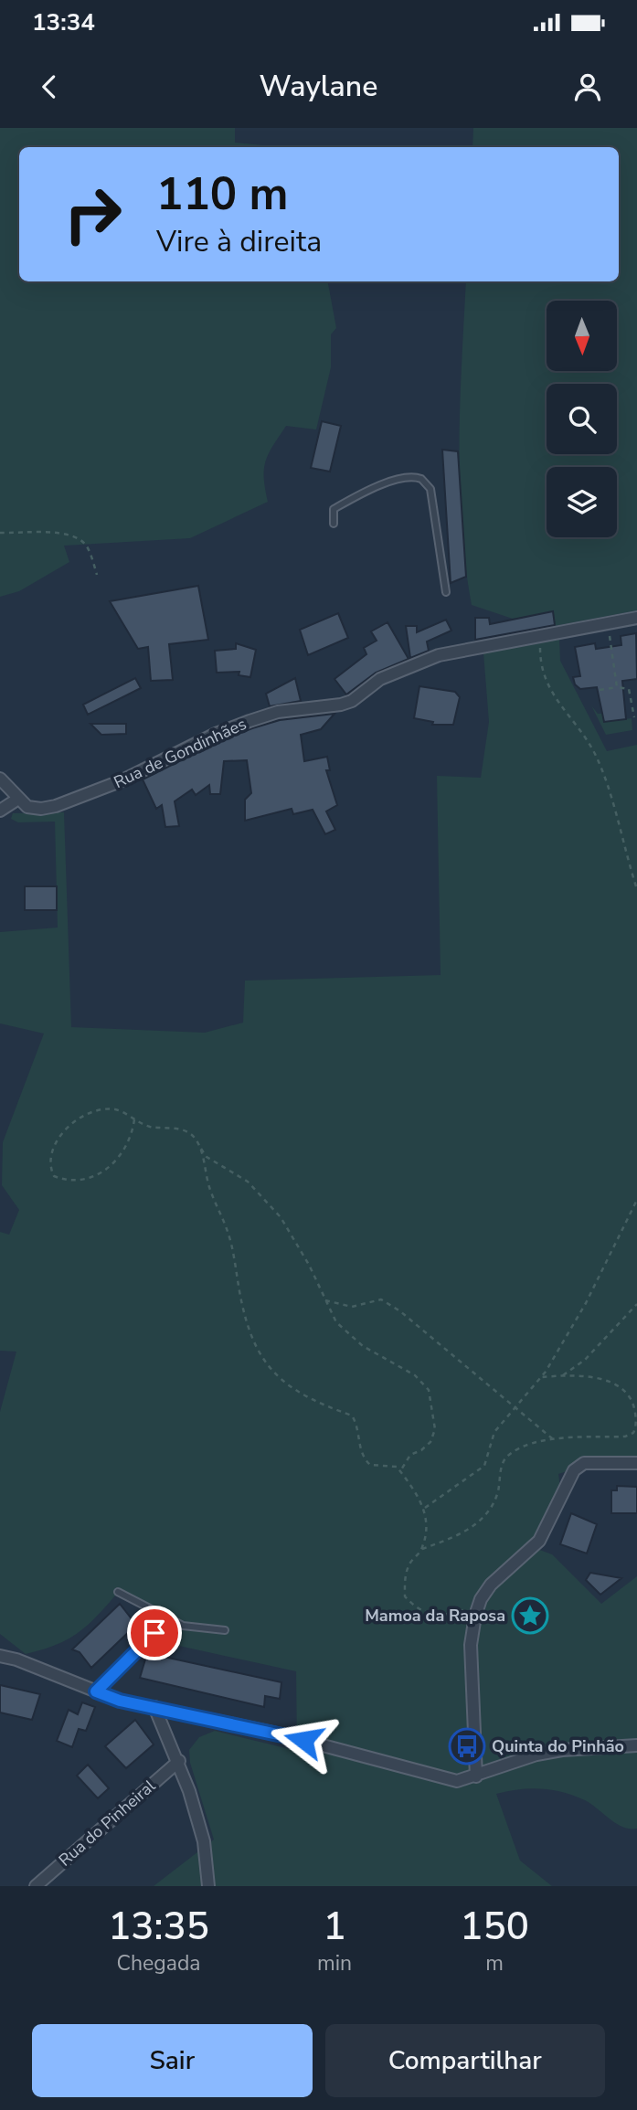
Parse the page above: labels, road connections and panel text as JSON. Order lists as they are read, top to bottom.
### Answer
{
  "streets": {
    "street": ["Rua de Gondinhães", "Rua do Pinheiral"]
  },
  "places": {
    "place": ["Mamoa da Raposa"],
    "bus stop": ["Quinta do Pinhão"]
  },
  "north": "bottom",
  "page": {
    "status": "13:34",
    "header": "Waylane",
    "turn": ["110 m", "Vire à direita"],
    "eta": [
      "13:35",
      "Chegada",
      "1",
      "min",
      "150",
      "m"
    ],
    "buttons": ["Sair", "Compartilhar"]
  }
}
